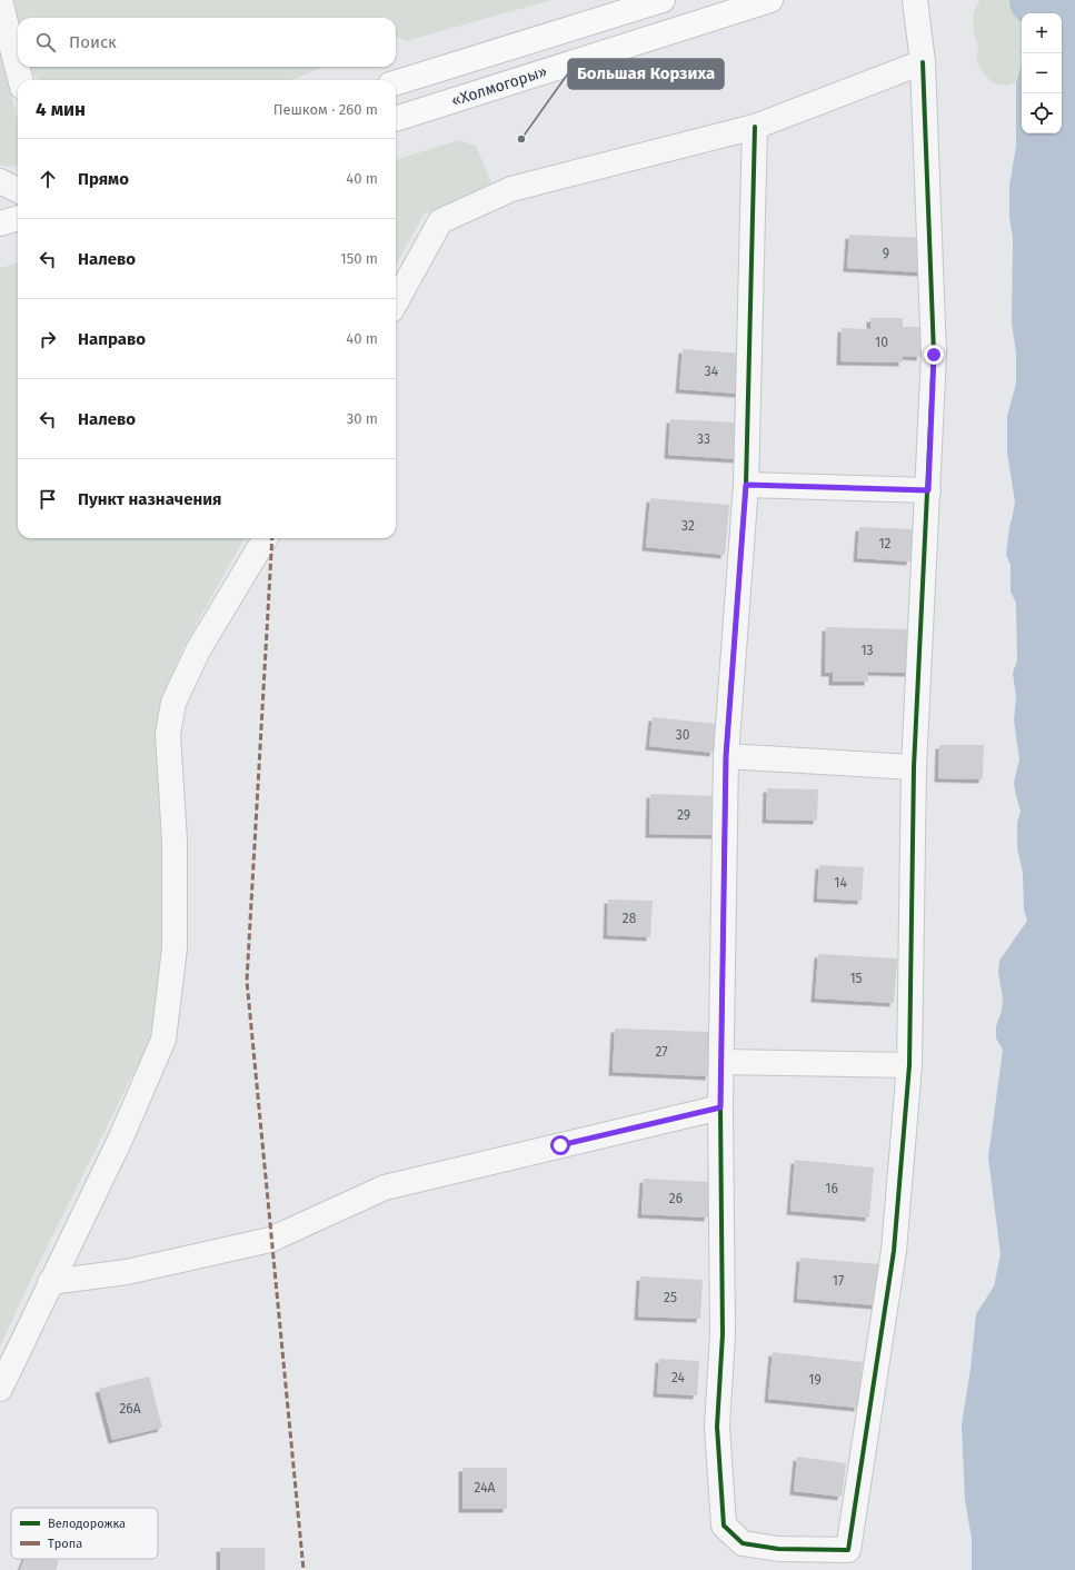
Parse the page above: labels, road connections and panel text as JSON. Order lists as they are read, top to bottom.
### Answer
{
  "streets": {
    "main road": ["«Холмогоры»"]
  },
  "places": ["Большая Корзиха"],
  "house_numbers": [
    "9",
    "10",
    "34",
    "33",
    "32",
    "12",
    "13",
    "30",
    "29",
    "14",
    "28",
    "15",
    "27",
    "16",
    "26",
    "17",
    "25",
    "24",
    "19",
    "26А",
    "24А"
  ],
  "legend": ["Велодорожка", "Тропа"],
  "page": {
    "map_buttons": ["+", "−"],
    "search": "Поиск",
    "heading": ["4 мин", "Пешком · 260 m"],
    "list": [
      ["Прямо", "40 m"],
      ["Налево", "150 m"],
      ["Направо", "40 m"],
      ["Налево", "30 m"],
      "Пункт назначения"
    ]
  }
}
